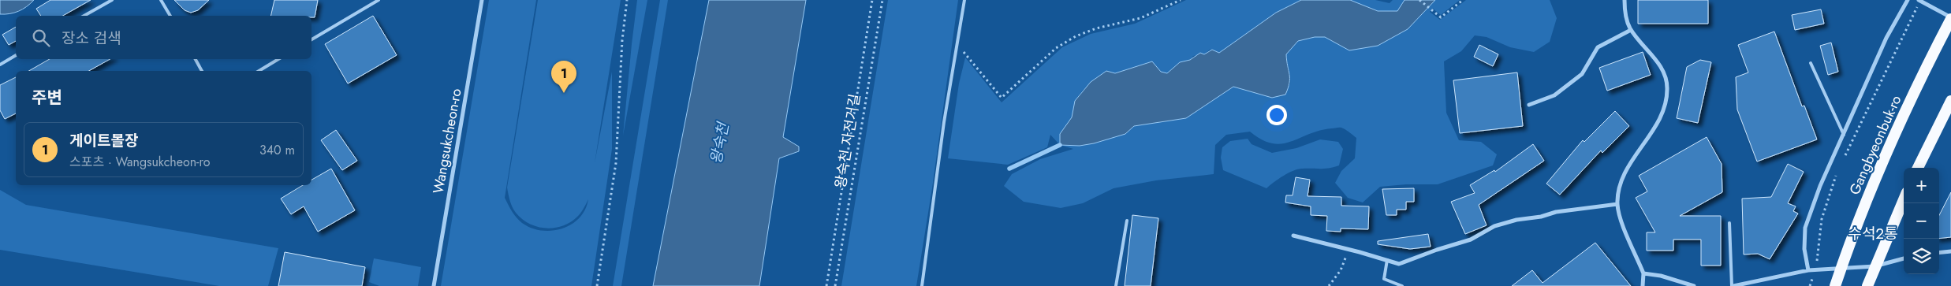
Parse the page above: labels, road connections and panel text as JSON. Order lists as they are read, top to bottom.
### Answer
{
  "streets": {
    "highway": ["Gangbyeonbuk-ro"],
    "street": ["Wangsukcheon-ro"],
    "path": ["왕숙천 자전거길"]
  },
  "districts": ["수석2통"],
  "water": ["왕숙천"],
  "page": {
    "search": "장소 검색",
    "pins": "1",
    "heading": "주변",
    "list": [
      {
        "mark": "1",
        "name": "게이트볼장",
        "note": "스포츠 · Wangsukcheon-ro",
        "value": "340 m"
      }
    ],
    "map_buttons": ["+", "−"]
  }
}
